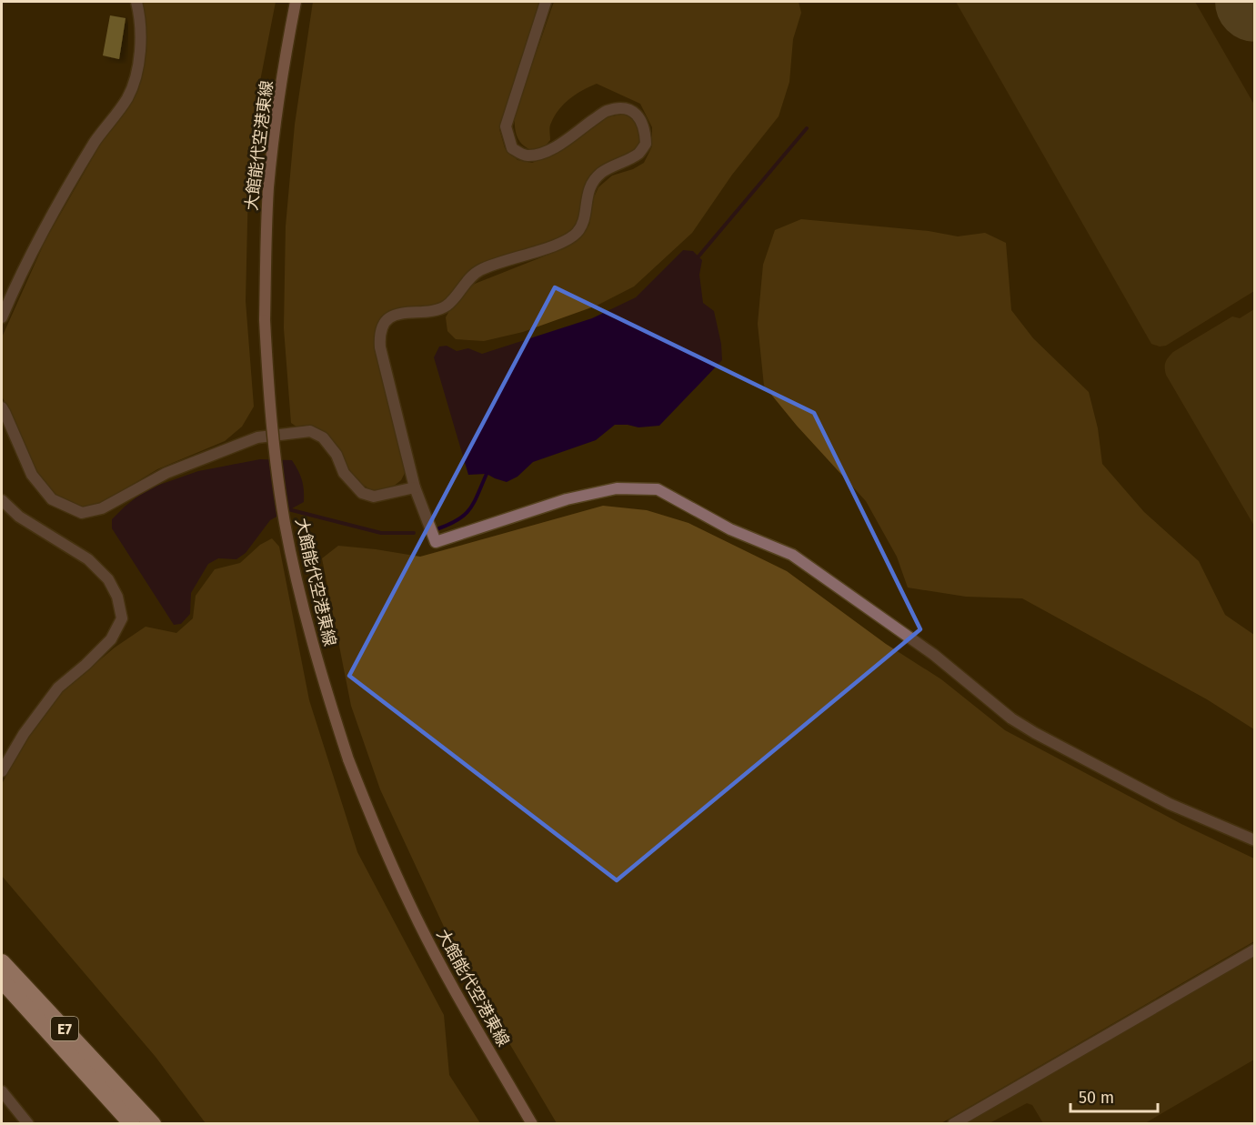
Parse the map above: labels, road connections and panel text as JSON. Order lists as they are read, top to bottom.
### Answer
{
  "streets": {
    "highway": ["E7"],
    "main road": ["大館能代空港東線"]
  },
  "scale_bar": "50 m"
}
